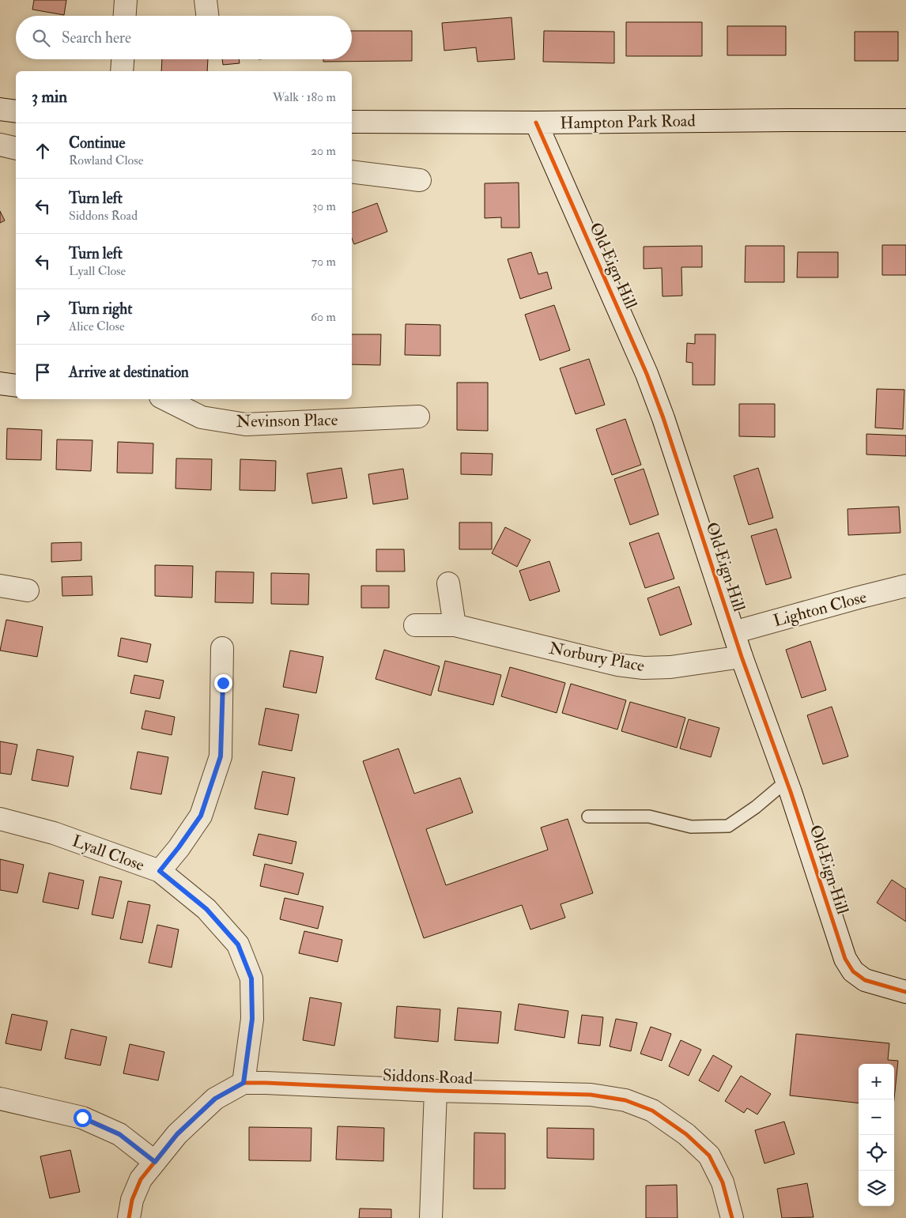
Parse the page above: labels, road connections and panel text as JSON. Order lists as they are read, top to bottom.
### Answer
{
  "streets": {
    "street": [
      "Hampton Park Road",
      "Old Eign Hill",
      "Nevinson Place",
      "Lighton Close",
      "Norbury Place",
      "Lyall Close",
      "Siddons Road"
    ]
  },
  "crossings": [
    ["Hampton Park Road", "Old Eign Hill"],
    ["Old Eign Hill", "Lighton Close"],
    ["Old Eign Hill", "Norbury Place"],
    ["Lyall Close", "Siddons Road"]
  ],
  "page": {
    "search": "Search here",
    "heading": ["3 min", "Walk · 180 m"],
    "list": [
      ["Continue", "Rowland Close", "20 m"],
      ["Turn left", "Siddons Road", "30 m"],
      ["Turn left", "Lyall Close", "70 m"],
      ["Turn right", "Alice Close", "60 m"],
      "Arrive at destination"
    ],
    "map_buttons": ["+", "−"]
  }
}
